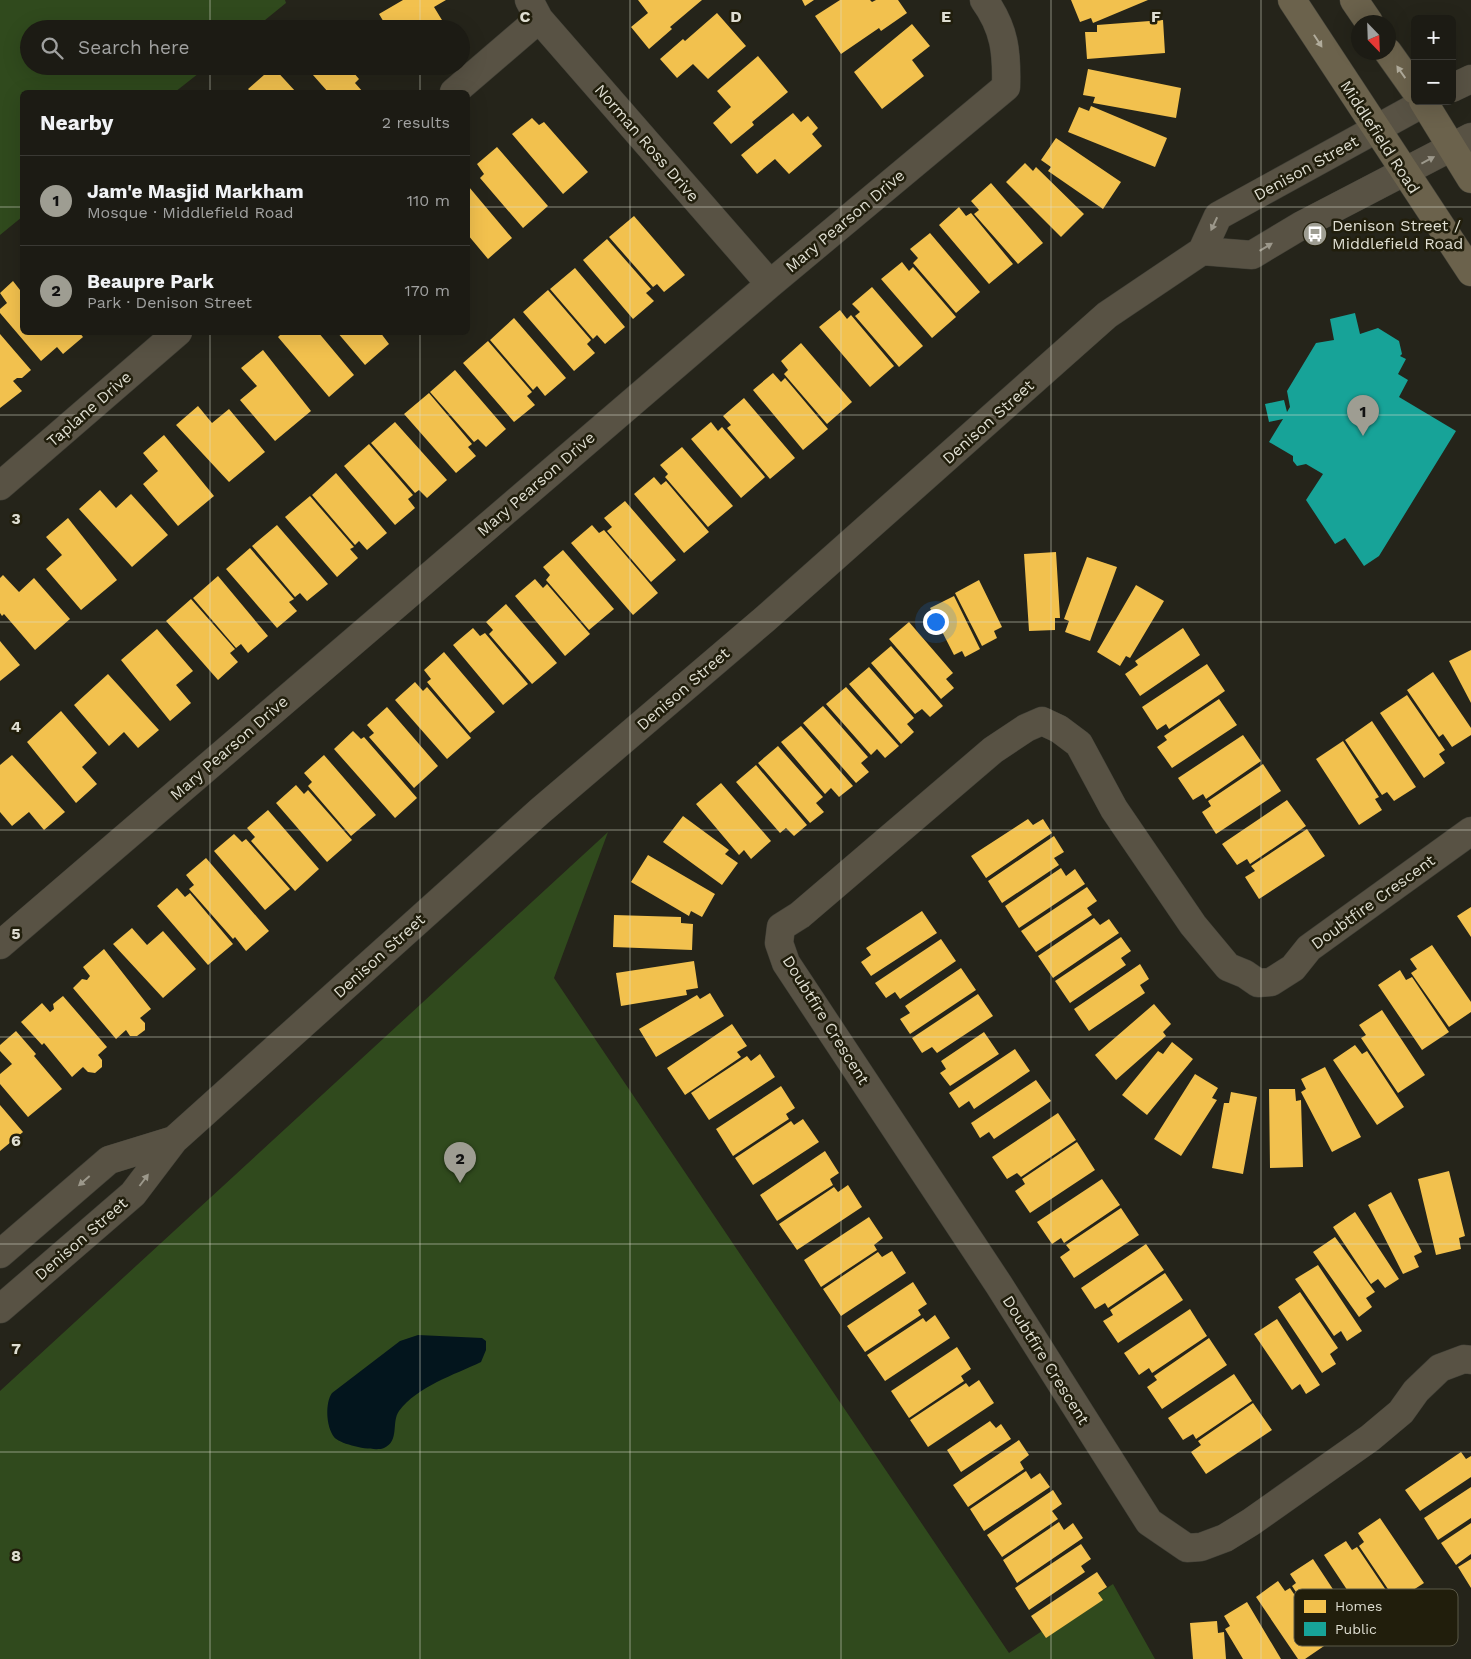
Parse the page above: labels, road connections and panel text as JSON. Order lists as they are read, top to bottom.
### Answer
{
  "streets": {
    "main road": ["Middlefield Road"],
    "street": [
      "Norman Ross Drive",
      "Denison Street",
      "Mary Pearson Drive",
      "Taplane Drive",
      "Doubtfire Crescent"
    ]
  },
  "crossings": [
    ["Middlefield Road", "Denison Street"],
    ["Norman Ross Drive", "Mary Pearson Drive"]
  ],
  "places": {
    "bus stop": ["Denison Street / Middlefield Road"]
  },
  "legend": ["Homes", "Public"],
  "north": "bottom right",
  "page": {
    "map_buttons": ["+", "−"],
    "search": "Search here",
    "heading": ["Nearby", "2 results"],
    "list": [
      {
        "mark": "1",
        "name": "Jam'e Masjid Markham",
        "note": "Mosque · Middlefield Road",
        "value": "110 m"
      },
      {
        "mark": "2",
        "name": "Beaupre Park",
        "note": "Park · Denison Street",
        "value": "170 m"
      }
    ],
    "pins": ["1", "2"]
  },
  "grid": {
    "columns": [
      "C",
      "D",
      "E",
      "F"
    ],
    "rows": [
      "3",
      "4",
      "5",
      "6",
      "7",
      "8"
    ]
  }
}
